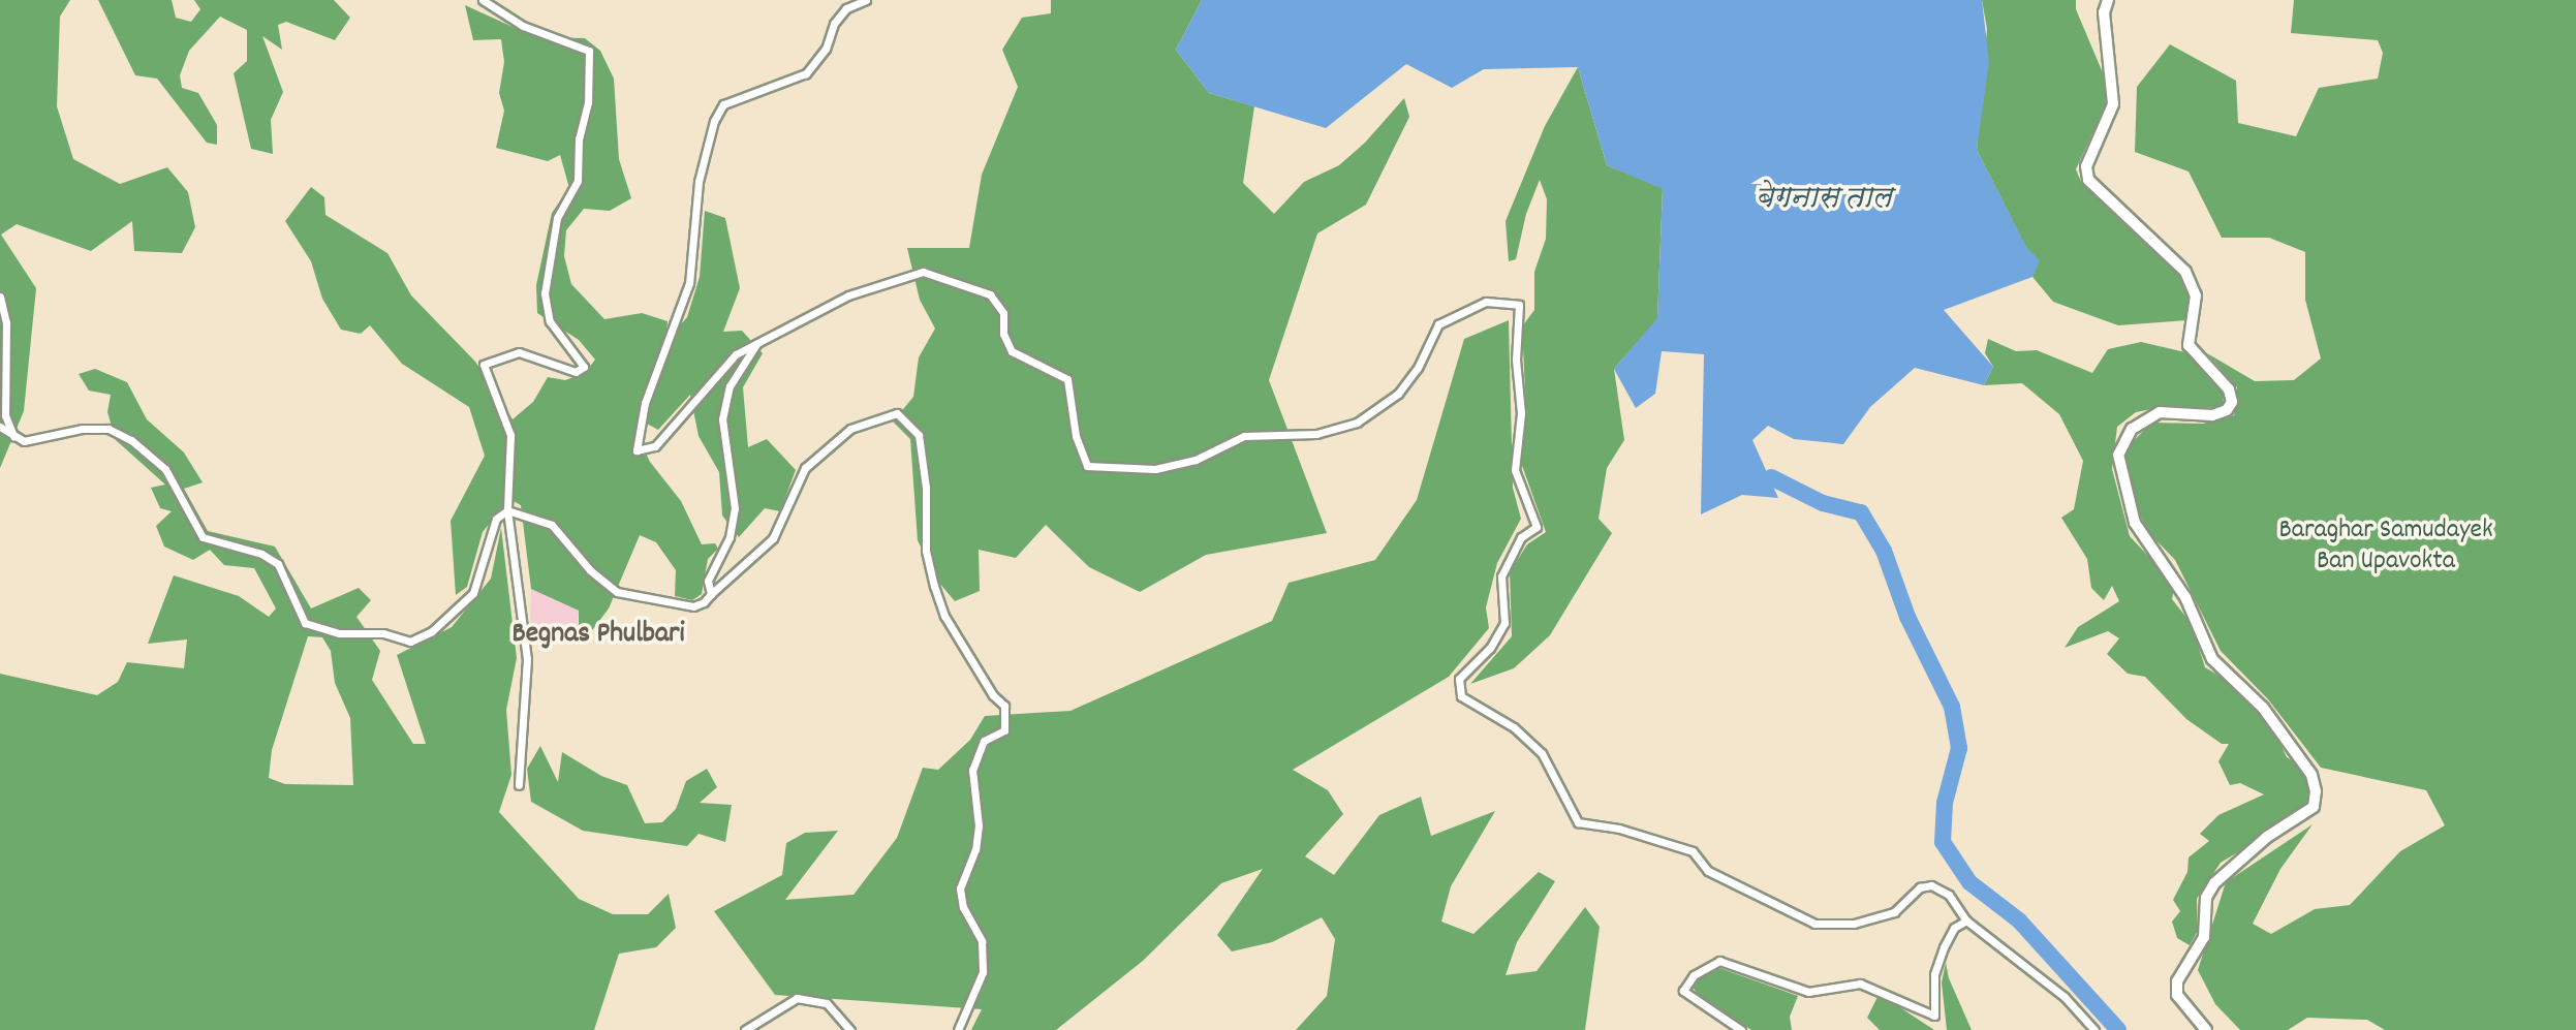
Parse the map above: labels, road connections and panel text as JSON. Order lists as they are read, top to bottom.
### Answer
{
  "districts": ["Begnas Phulbari"],
  "water": ["बेगनास ताल"],
  "parks": ["Baraghar Samudayek Ban Upavokta"]
}
